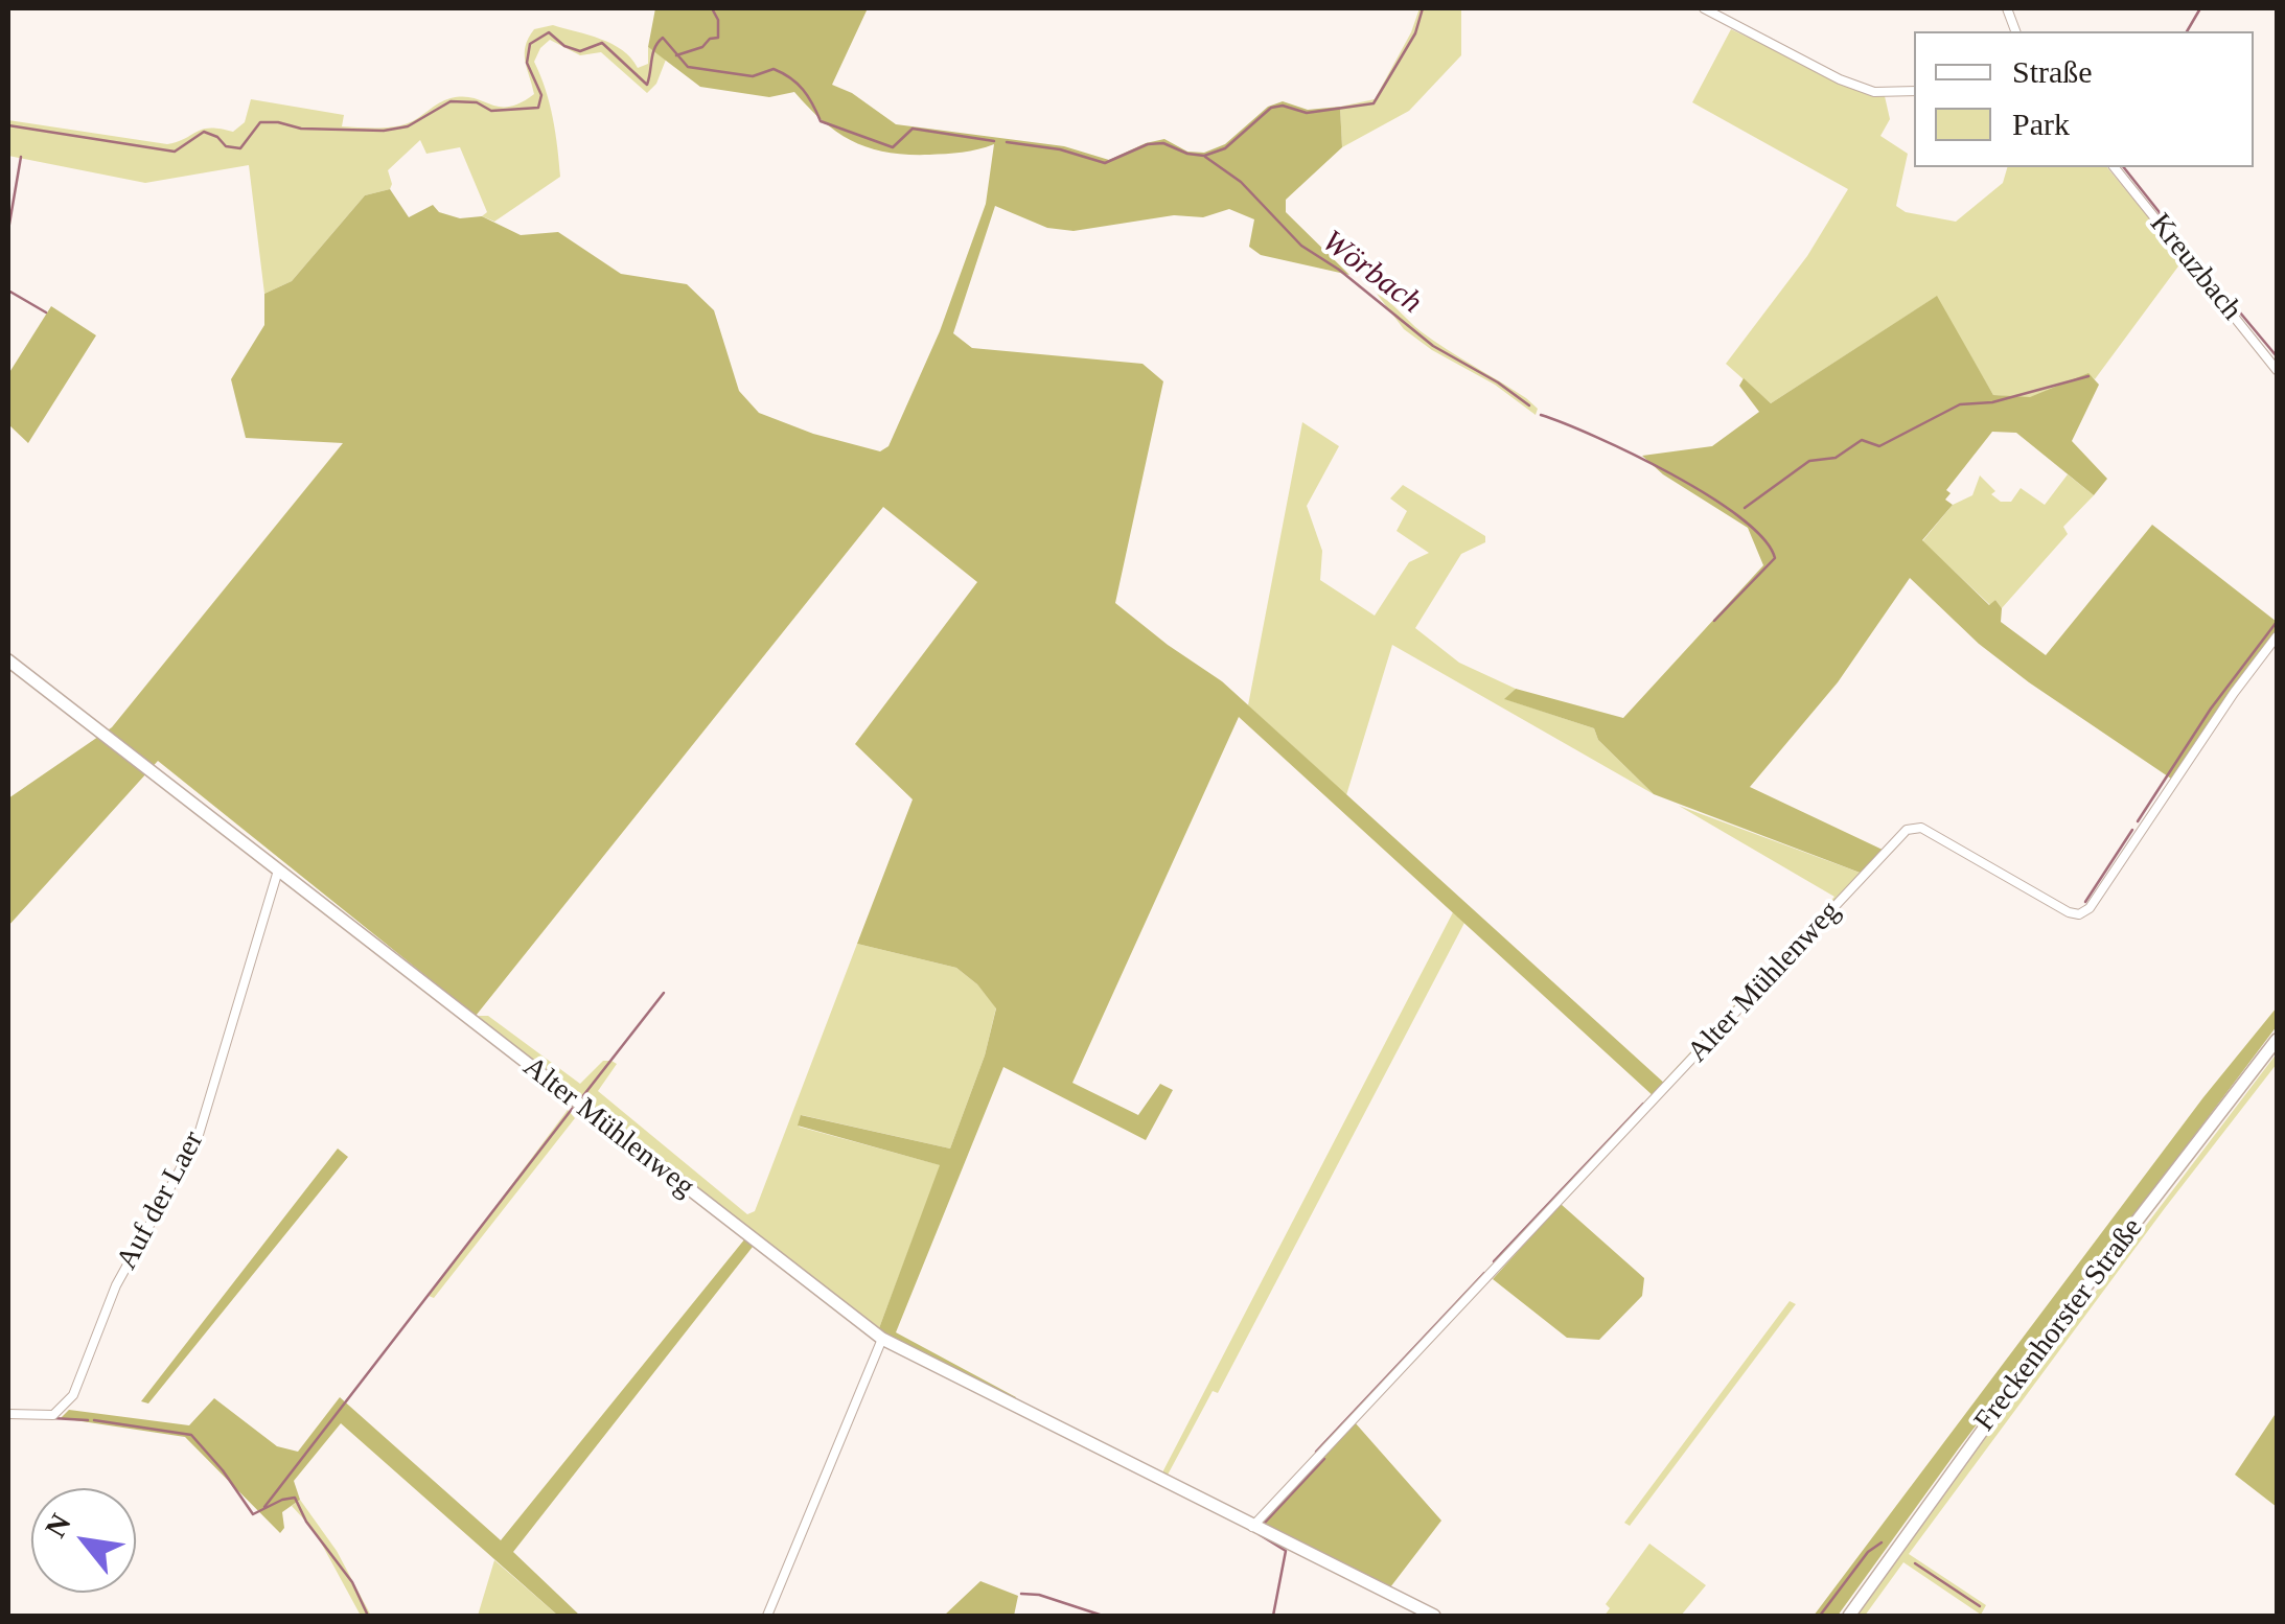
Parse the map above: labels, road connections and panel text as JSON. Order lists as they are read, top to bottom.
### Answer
{
  "streets": {
    "street": [
      "Kreuzbach",
      "Alter Mühlenweg",
      "Auf der Laer",
      "Freckenhorster Straße"
    ]
  },
  "crossings": [
    ["Alter Mühlenweg", "Auf der Laer"]
  ],
  "water": ["Wörbach"],
  "legend": ["Straße", "Park"],
  "north": "top left"
}
